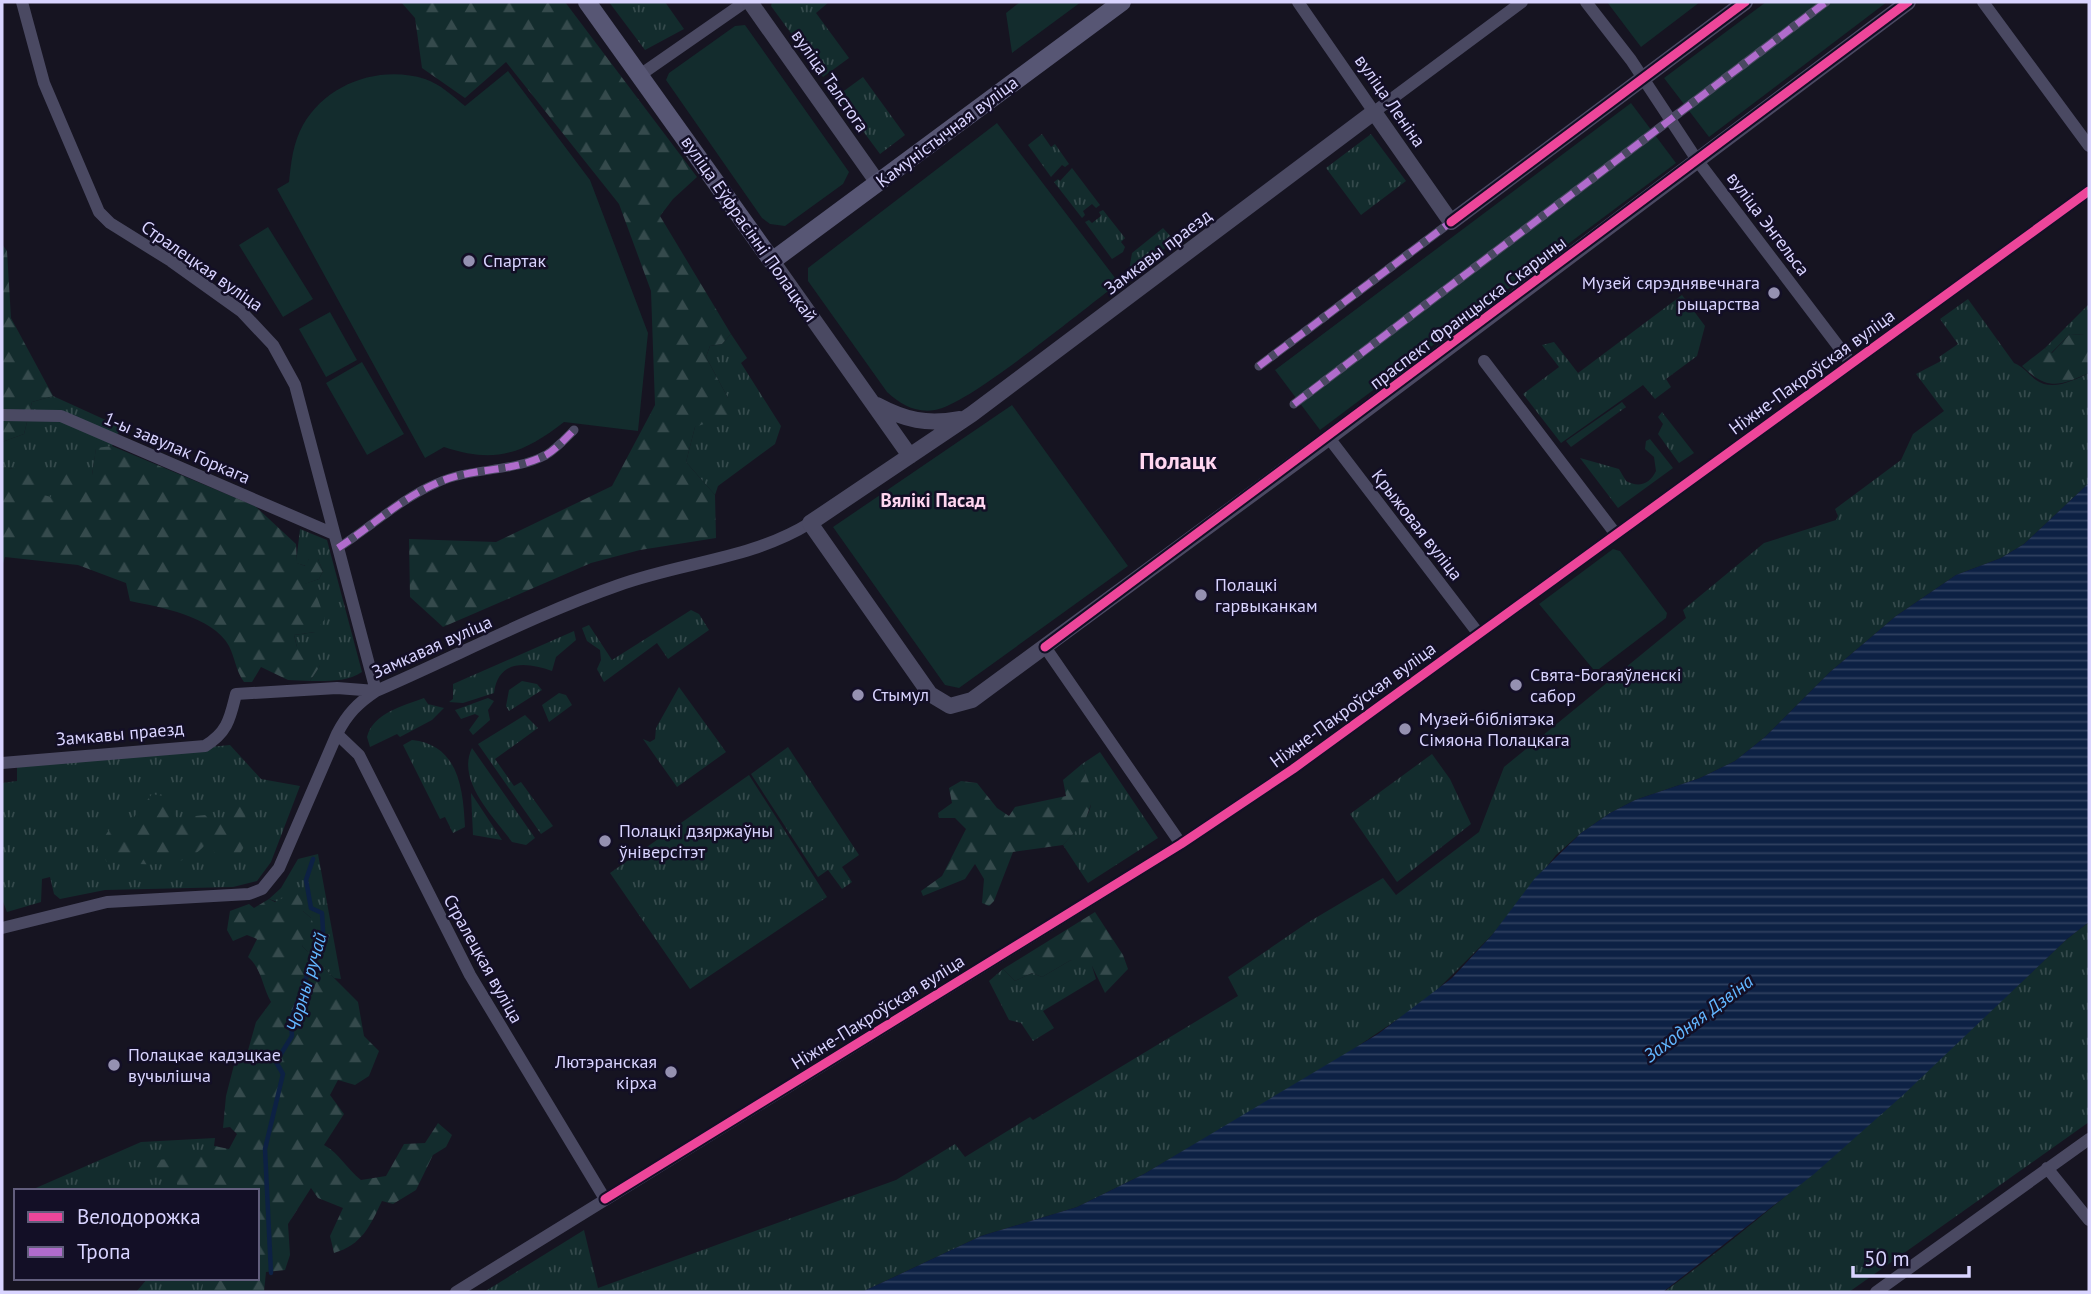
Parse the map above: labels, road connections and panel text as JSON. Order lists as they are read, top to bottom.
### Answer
{
  "streets": {
    "main road": ["Камуністычная вуліца", "вуліца Еўфрасінні Полацкай"],
    "street": [
      "вуліца Талстога",
      "вуліца Леніна",
      "вуліца Энгельса",
      "Замкавы праезд",
      "Стралецкая вуліца",
      "праспект Францыска Скарыны",
      "Ніжне-Пакроўская вуліца",
      "1-ы завулак Горкага",
      "Крыжовая вуліца",
      "Замкавая вуліца"
    ]
  },
  "crossings": [
    ["вуліца Талстога", "Камуністычная вуліца"],
    ["вуліца Леніна", "Замкавы праезд"],
    ["Камуністычная вуліца", "вуліца Еўфрасінні Полацкай"],
    ["вуліца Энгельса", "праспект Францыска Скарыны"],
    ["вуліца Энгельса", "Ніжне-Пакроўская вуліца"],
    ["вуліца Еўфрасінні Полацкай", "Замкавы праезд"],
    ["Замкавы праезд", "Стралецкая вуліца"],
    ["Замкавы праезд", "праспект Францыска Скарыны"],
    ["Замкавы праезд", "Замкавая вуліца"],
    ["Стралецкая вуліца", "Ніжне-Пакроўская вуліца"],
    ["Стралецкая вуліца", "1-ы завулак Горкага"],
    ["Стралецкая вуліца", "Замкавая вуліца"],
    ["праспект Францыска Скарыны", "Крыжовая вуліца"],
    ["праспект Францыска Скарыны", "Замкавая вуліца"],
    ["Ніжне-Пакроўская вуліца", "Крыжовая вуліца"]
  ],
  "districts": ["Полацк", "Вялікі Пасад"],
  "water": ["Чорны ручай", "Заходняя Дзвіна"],
  "places": [
    "Спартак",
    "Музей сярэднявечнага рыцарства",
    "Полацкі гарвыканкам",
    "Свята-Богаяўленскі сабор",
    "Стымул",
    "Музей-бібліятэка Сімяона Полацкага",
    "Полацкі дзяржаўны ўніверсітэт",
    "Полацкае кадэцкае вучылішча",
    "Лютэранская кірха"
  ],
  "legend": ["Велодорожка", "Тропа"],
  "scale_bar": "50 m"
}
